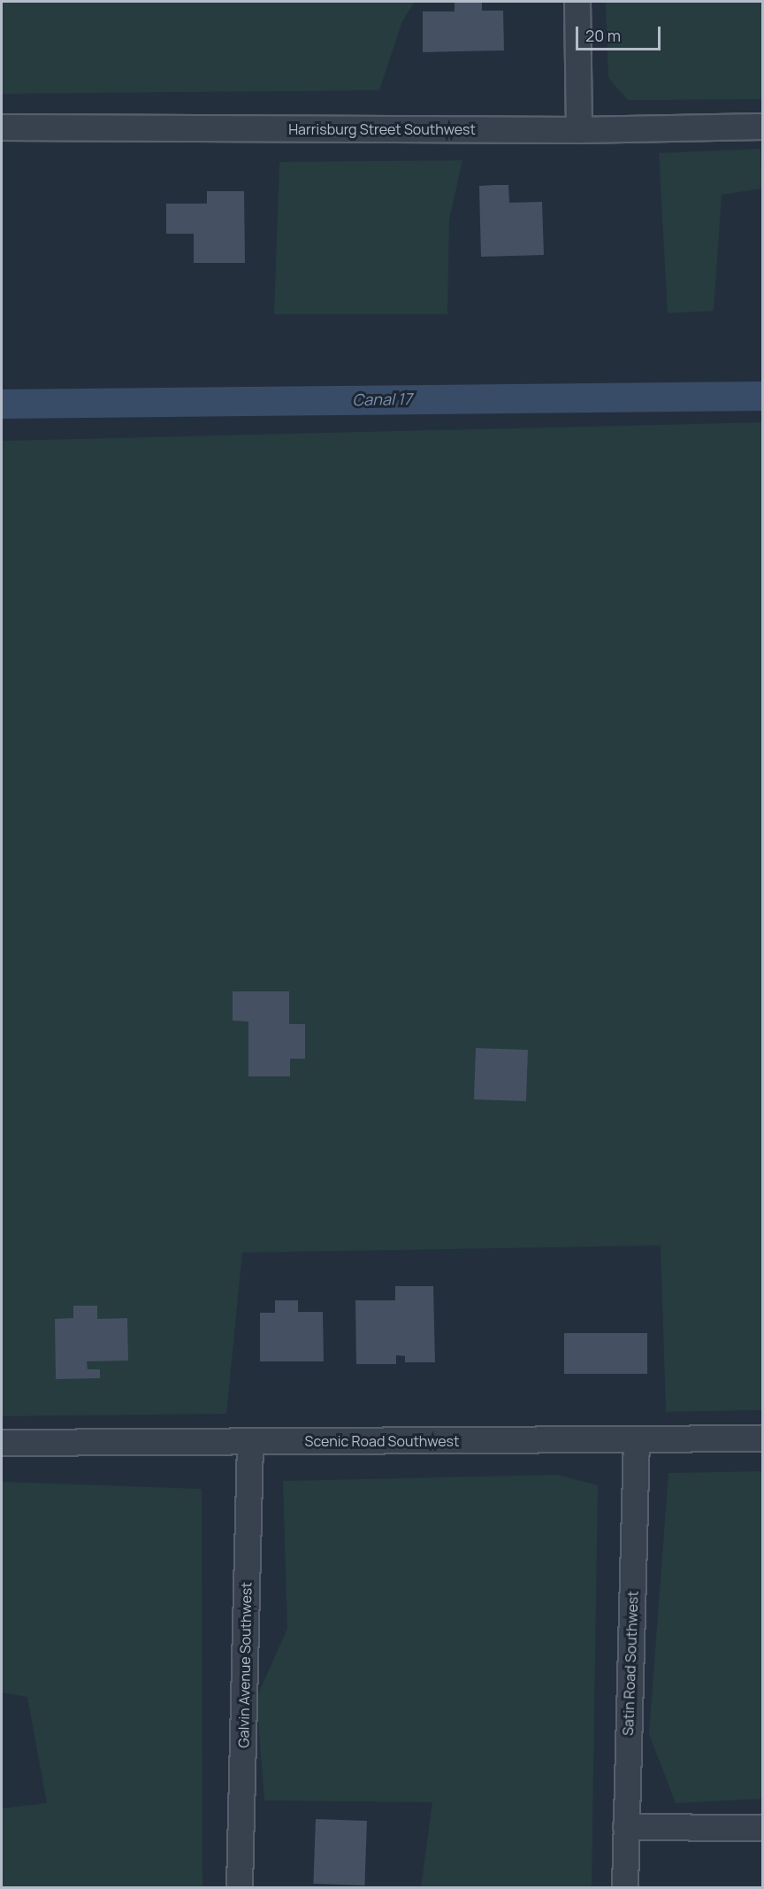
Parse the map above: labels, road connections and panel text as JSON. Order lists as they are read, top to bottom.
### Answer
{
  "streets": {
    "street": [
      "Harrisburg Street Southwest",
      "Scenic Road Southwest",
      "Satin Road Southwest",
      "Galvin Avenue Southwest"
    ]
  },
  "crossings": [
    ["Scenic Road Southwest", "Satin Road Southwest"],
    ["Scenic Road Southwest", "Galvin Avenue Southwest"]
  ],
  "water": ["Canal 17"],
  "scale_bar": "20 m"
}
